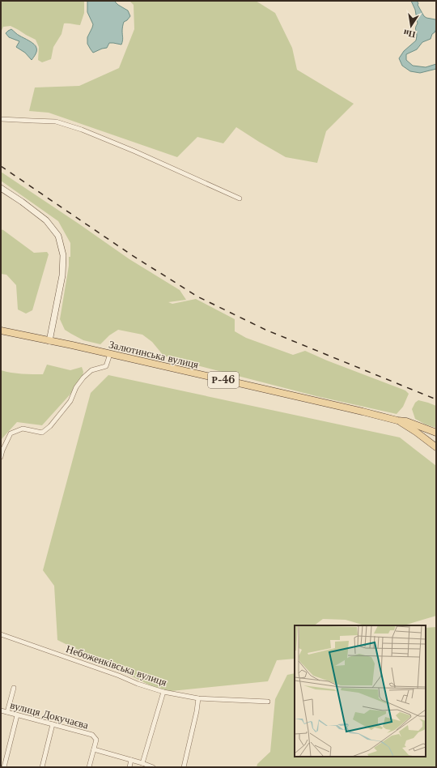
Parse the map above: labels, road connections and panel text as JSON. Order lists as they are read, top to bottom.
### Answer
{
  "streets": {
    "main road": ["Залютинська вулиця", "Р-46"],
    "street": ["Небоженківська вулиця", "вулиця Докучаєва"]
  },
  "crossings": [
    ["Залютинська вулиця", "Р-46"]
  ],
  "north": "bottom"
}
